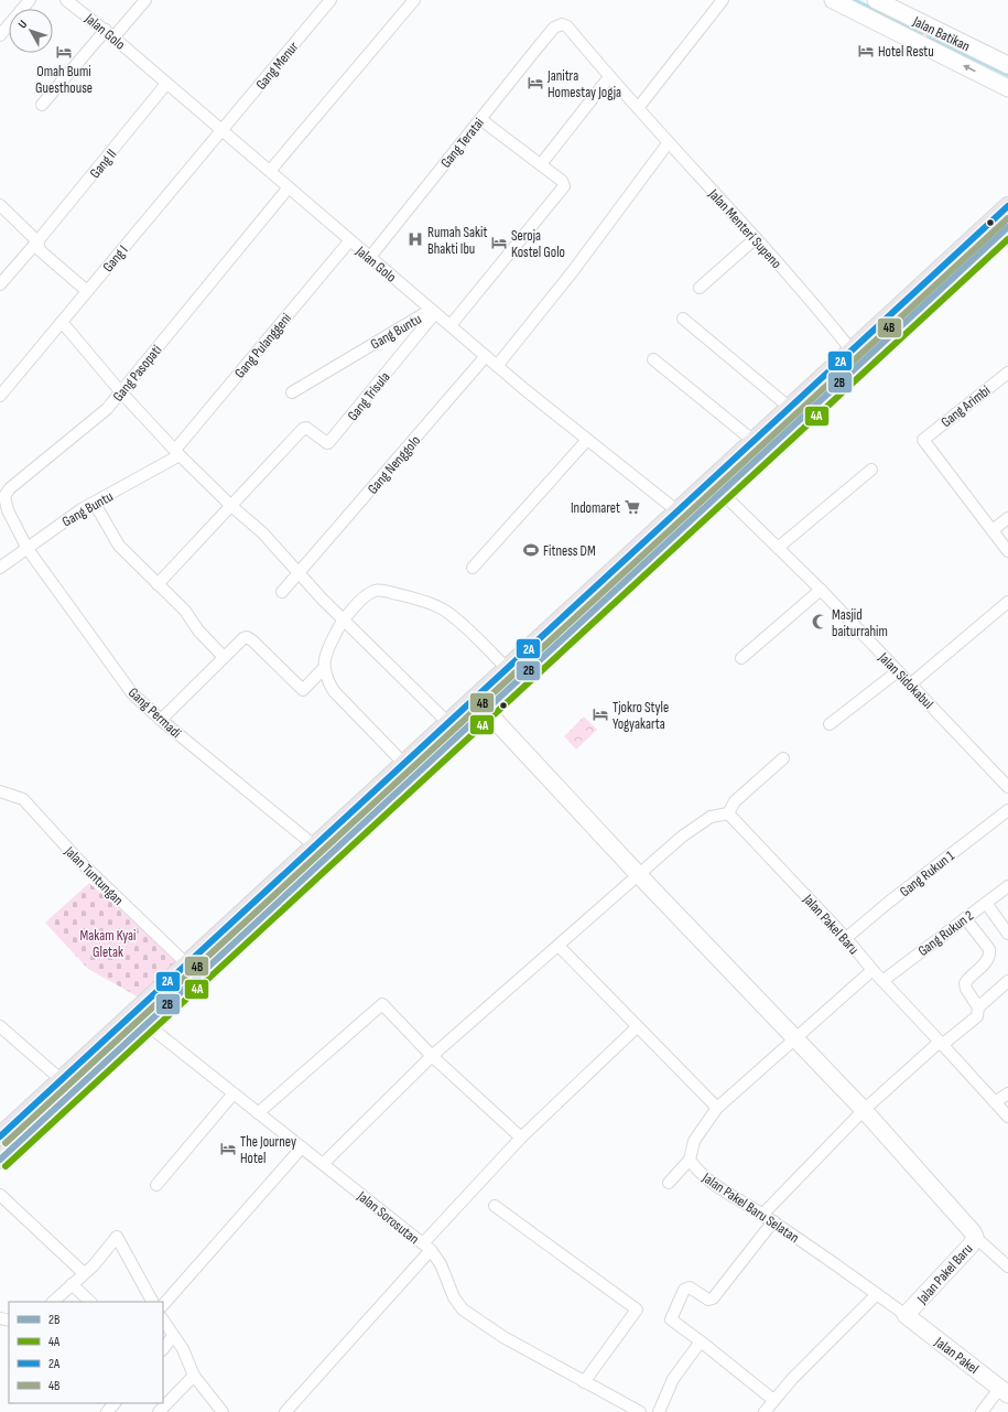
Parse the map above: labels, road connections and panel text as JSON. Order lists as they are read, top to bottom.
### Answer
{
  "streets": {
    "street": [
      "Jalan Golo",
      "Jalan Batikan",
      "Gang Menur",
      "Gang Teratai",
      "Gang II",
      "Jalan Menteri Supeno",
      "Gang I",
      "Gang Buntu",
      "Gang Pulanggeni",
      "Gang Pasopati",
      "Gang Trisula",
      "Gang Arimbi",
      "Gang Nenggolo",
      "Jalan Sidokabul",
      "Gang Permadi",
      "Gang Rukun 1",
      "Jalan Tuntungan",
      "Jalan Pakel Baru",
      "Gang Rukun 2",
      "Jalan Pakel Baru Selatan",
      "Jalan Sorosutan",
      "Jalan Pakel"
    ]
  },
  "crossings": [
    ["Jalan Golo", "Gang Menur"],
    ["Jalan Golo", "Gang Teratai"],
    ["Jalan Golo", "Gang II"],
    ["Jalan Golo", "Gang I"],
    ["Jalan Golo", "Gang Buntu"],
    ["Jalan Golo", "Gang Pulanggeni"],
    ["Jalan Golo", "Gang Pasopati"],
    ["Jalan Golo", "Gang Trisula"],
    ["Jalan Golo", "Gang Nenggolo"],
    ["Gang Menur", "Gang I"],
    ["Gang Teratai", "Jalan Menteri Supeno"],
    ["Gang Buntu", "Gang Pulanggeni"],
    ["Gang Buntu", "Gang Pasopati"],
    ["Gang Buntu", "Gang Trisula"],
    ["Gang Buntu", "Gang Permadi"],
    ["Gang Pasopati", "Gang Permadi"],
    ["Gang Rukun 1", "Jalan Pakel Baru"],
    ["Jalan Pakel Baru", "Gang Rukun 2"],
    ["Jalan Pakel Baru", "Jalan Pakel Baru Selatan"],
    ["Jalan Pakel Baru", "Jalan Pakel"],
    ["Jalan Pakel Baru Selatan", "Jalan Pakel"]
  ],
  "parks": ["Makam Kyai Gletak"],
  "places": {
    "hotel": [
      "Hotel Restu",
      "Omah Bumi Guesthouse",
      "Janitra Homestay Jogja",
      "Seroja Kostel Golo",
      "Tjokro Style Yogyakarta",
      "The Journey Hotel"
    ],
    "hospital": ["Rumah Sakit Bhakti Ibu"],
    "supermarket": ["Indomaret"],
    "sports": ["Fitness DM"],
    "mosque": ["Masjid baiturrahim"]
  },
  "lines": [
    "transit line 2A",
    "transit line 4B",
    "transit line 2B",
    "transit line 4A"
  ],
  "legend": [
    "2B",
    "4A",
    "2A",
    "4B"
  ],
  "north": "top left"
}
